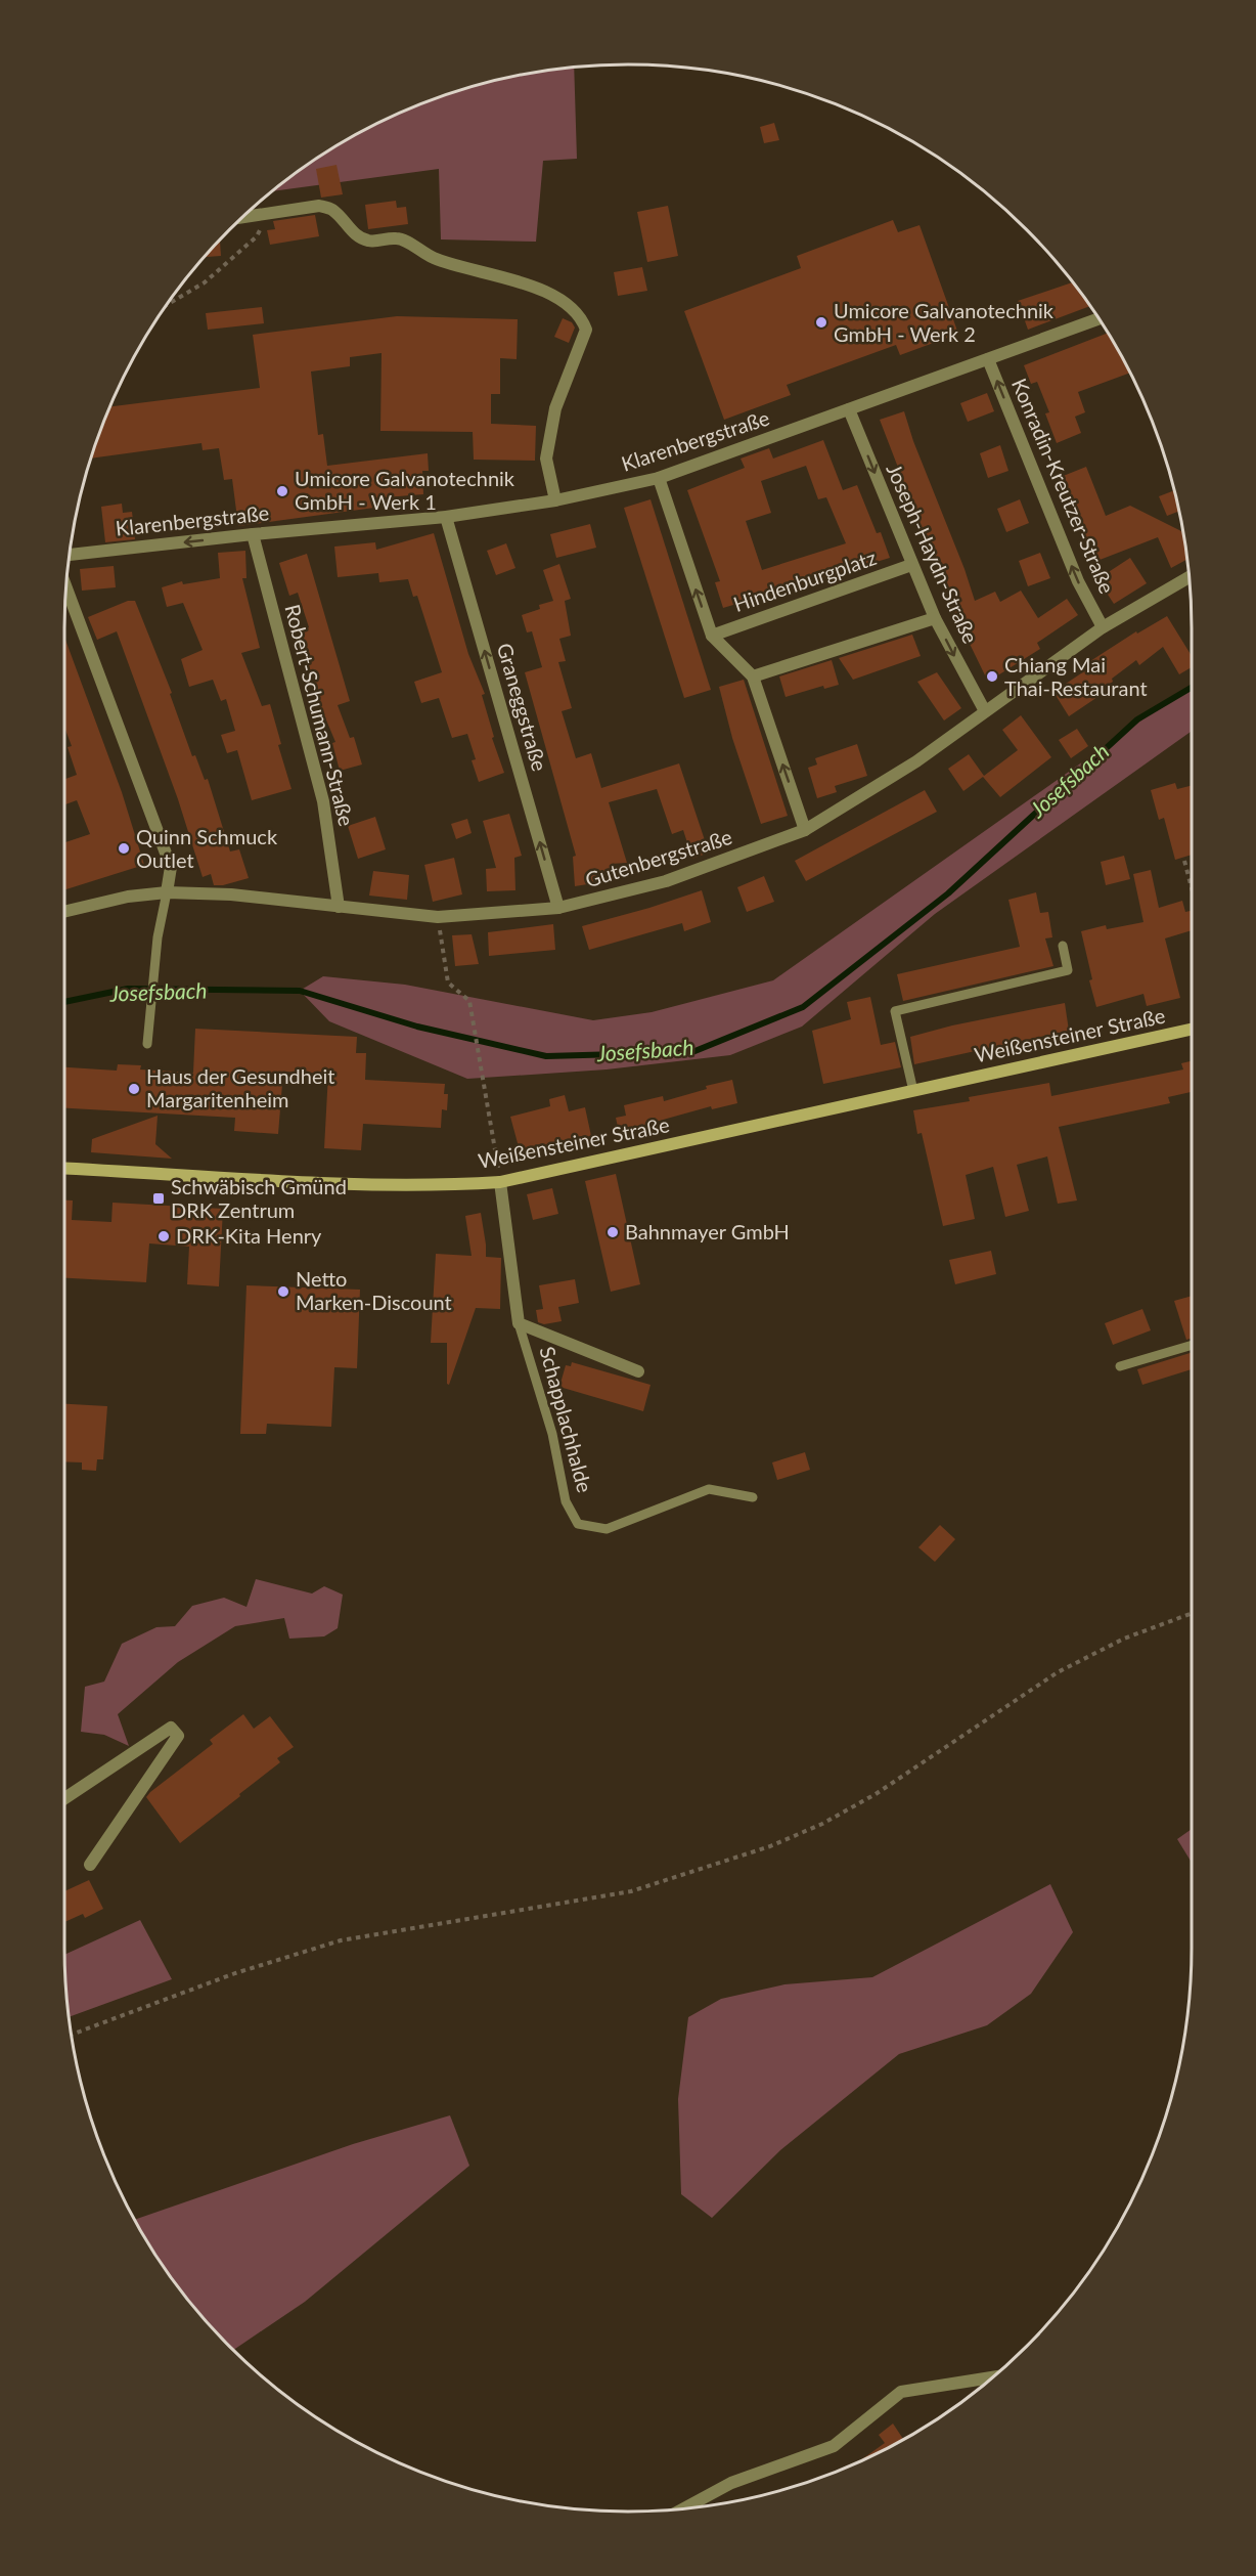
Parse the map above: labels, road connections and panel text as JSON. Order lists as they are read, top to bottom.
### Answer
{
  "streets": {
    "main road": ["Weißensteiner Straße"],
    "street": [
      "Klarenbergstraße",
      "Konradin-Kreutzer-Straße",
      "Joseph-Haydn-Straße",
      "Hindenburgplatz",
      "Graneggstraße",
      "Robert-Schumann-Straße",
      "Gutenbergstraße",
      "Schapplachhalde"
    ]
  },
  "crossings": [
    ["Klarenbergstraße", "Konradin-Kreutzer-Straße"],
    ["Klarenbergstraße", "Joseph-Haydn-Straße"],
    ["Klarenbergstraße", "Graneggstraße"],
    ["Klarenbergstraße", "Robert-Schumann-Straße"],
    ["Konradin-Kreutzer-Straße", "Gutenbergstraße"],
    ["Joseph-Haydn-Straße", "Hindenburgplatz"],
    ["Joseph-Haydn-Straße", "Gutenbergstraße"],
    ["Graneggstraße", "Gutenbergstraße"],
    ["Robert-Schumann-Straße", "Gutenbergstraße"],
    ["Weißensteiner Straße", "Schapplachhalde"]
  ],
  "one_way": ["Konradin-Kreutzer-Straße", "Joseph-Haydn-Straße", "Graneggstraße"],
  "water": ["Josefsbach"],
  "places": {
    "other": [
      "Umicore Galvanotechnik GmbH - Werk 2",
      "Umicore Galvanotechnik GmbH - Werk 1",
      "Chiang Mai Thai-Restaurant",
      "Quinn Schmuck Outlet",
      "Haus der Gesundheit Margaritenheim",
      "Bahnmayer GmbH",
      "DRK-Kita Henry",
      "Netto Marken-Discount"
    ],
    "transit": ["Schwäbisch Gmünd DRK Zentrum"]
  }
}
